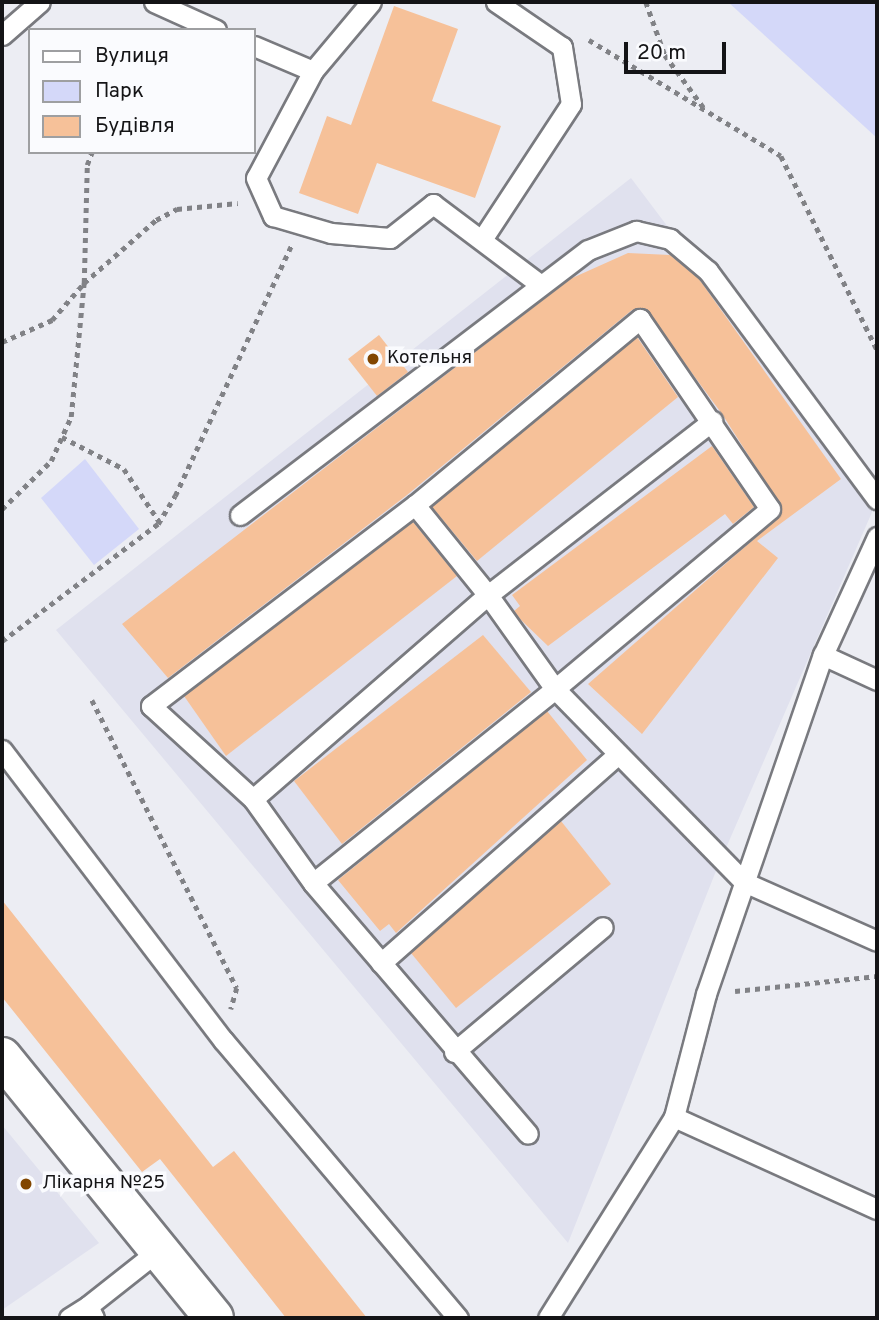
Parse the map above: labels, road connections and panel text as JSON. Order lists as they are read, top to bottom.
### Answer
{
  "places": ["Котельня", "Лікарня №25"],
  "legend": ["Вулиця", "Парк", "Будівля"],
  "scale_bar": "20 m"
}
